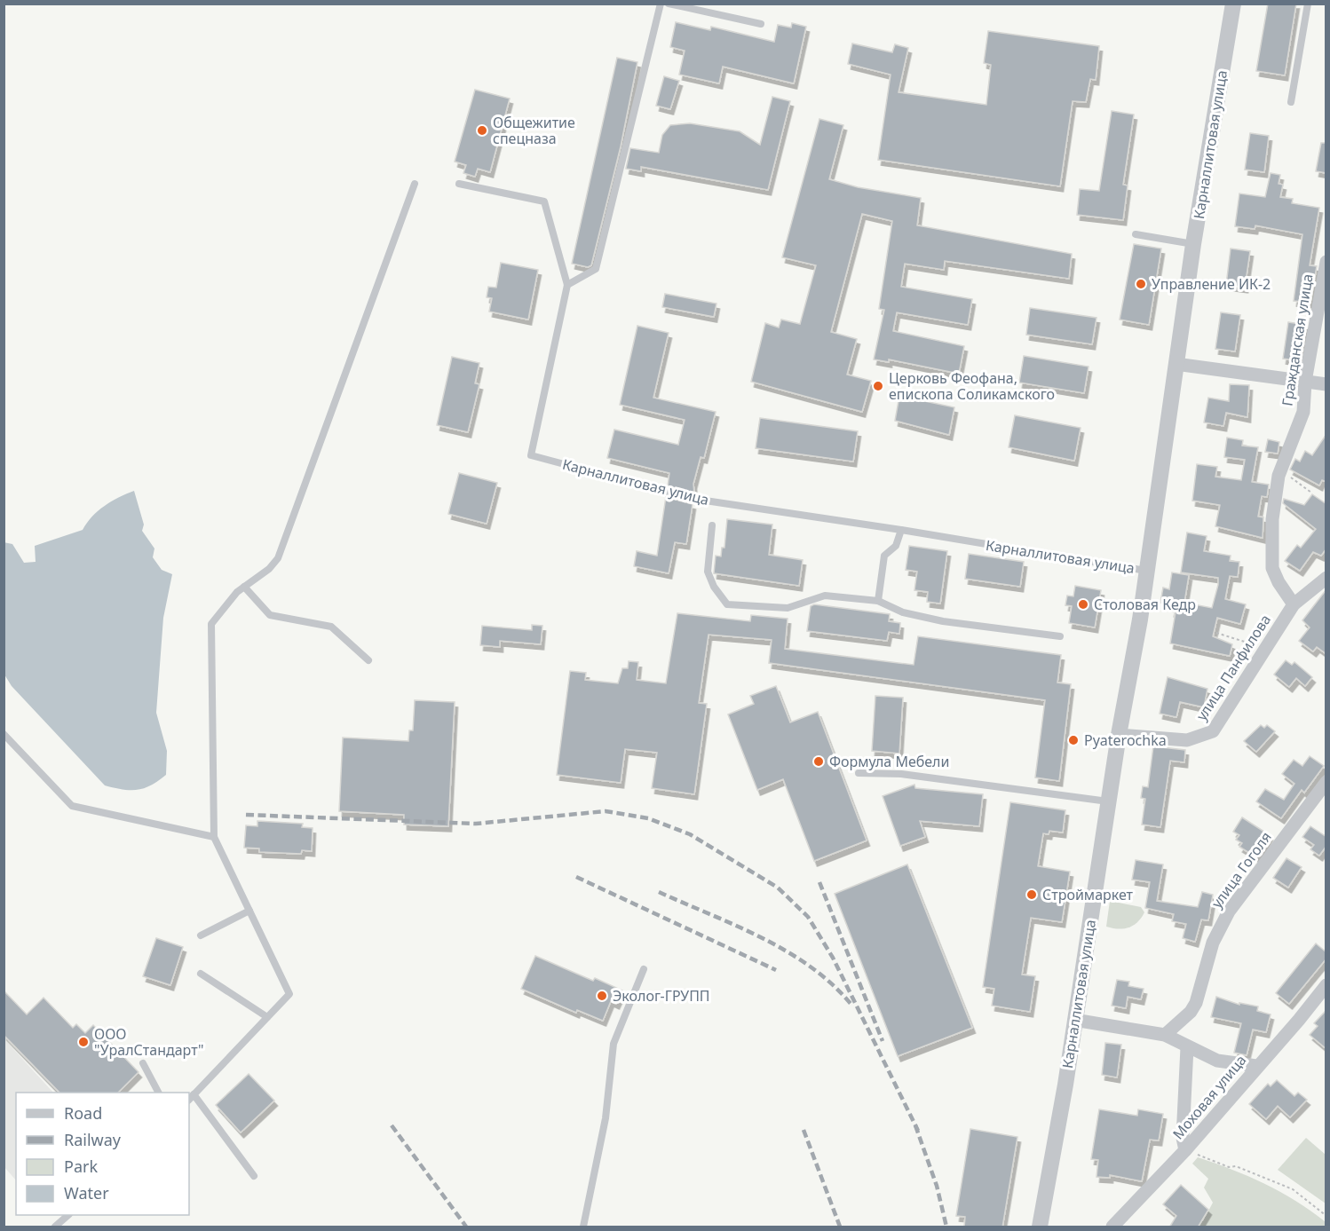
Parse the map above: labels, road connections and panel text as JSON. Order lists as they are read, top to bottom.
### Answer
{
  "streets": {
    "street": [
      "Карналлитовая улица",
      "Гражданская улица",
      "улица Панфилова",
      "улица Гоголя",
      "Моховая улица"
    ]
  },
  "crossings": [
    ["Карналлитовая улица", "улица Панфилова"],
    ["Гражданская улица", "улица Панфилова"]
  ],
  "places": [
    "Общежитие спецназа",
    "Управление ИК-2",
    "Церковь Феофана, епископа Соликамского",
    "Столовая Кедр",
    "Pyaterochka",
    "Формула Мебели",
    "Строймаркет",
    "Эколог-ГРУПП",
    "ООО \"УралСтандарт\""
  ],
  "legend": [
    "Road",
    "Railway",
    "Park",
    "Water"
  ]
}
